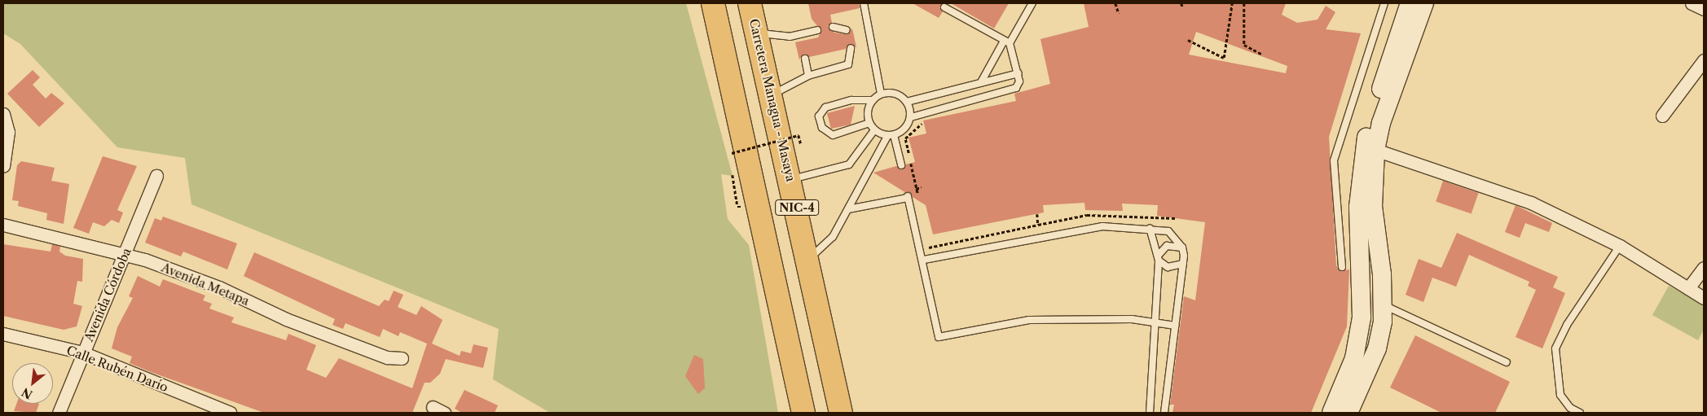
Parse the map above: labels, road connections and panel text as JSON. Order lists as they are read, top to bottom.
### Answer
{
  "streets": {
    "highway": ["Carretera Managua - Masaya", "NIC-4"],
    "street": ["Avenida Metapa", "Avenida Córdoba", "Calle Rubén Darío"]
  },
  "crossings": [
    ["Avenida Metapa", "Avenida Córdoba"],
    ["Avenida Córdoba", "Calle Rubén Darío"]
  ],
  "north": "bottom left"
}
